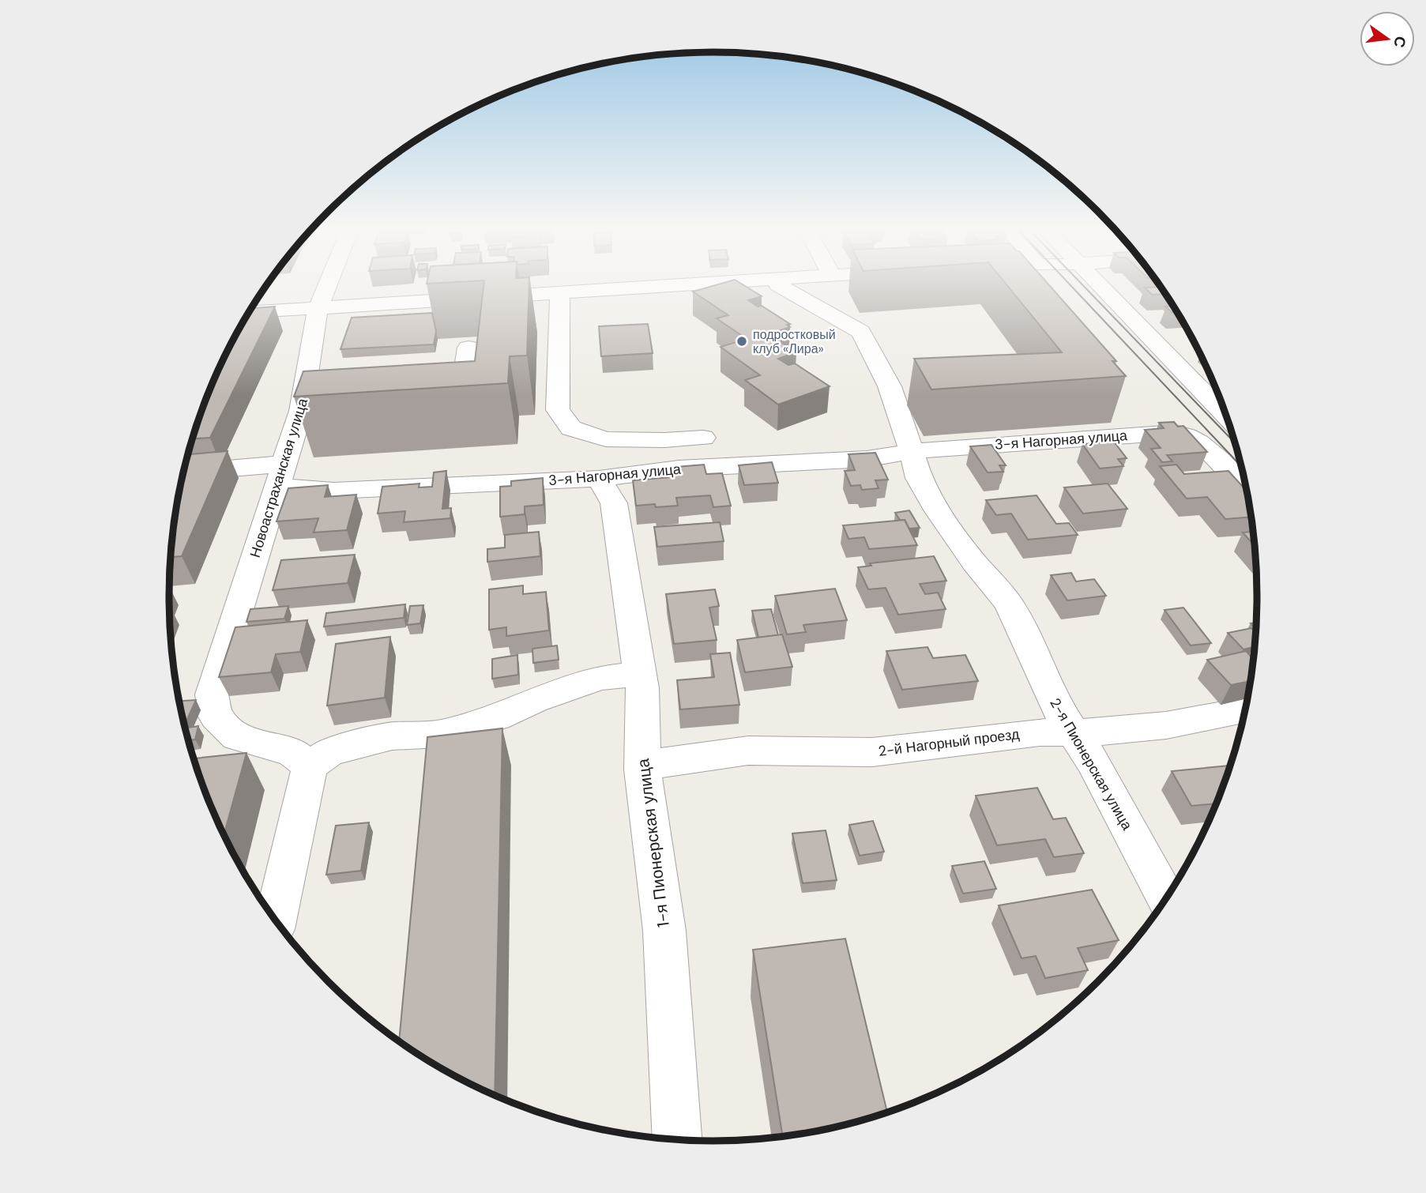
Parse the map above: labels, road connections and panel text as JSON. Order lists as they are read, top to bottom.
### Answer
{
  "streets": {
    "street": [
      "3-я Нагорная улица",
      "Новоастраханская улица",
      "2-й Нагорный проезд",
      "2-я Пионерская улица",
      "1-я Пионерская улица"
    ]
  },
  "crossings": [
    ["3-я Нагорная улица", "Новоастраханская улица"],
    ["3-я Нагорная улица", "2-я Пионерская улица"],
    ["3-я Нагорная улица", "1-я Пионерская улица"],
    ["2-й Нагорный проезд", "2-я Пионерская улица"],
    ["2-й Нагорный проезд", "1-я Пионерская улица"]
  ],
  "places": ["подростковый клуб «Лира»"],
  "north": "right"
}
